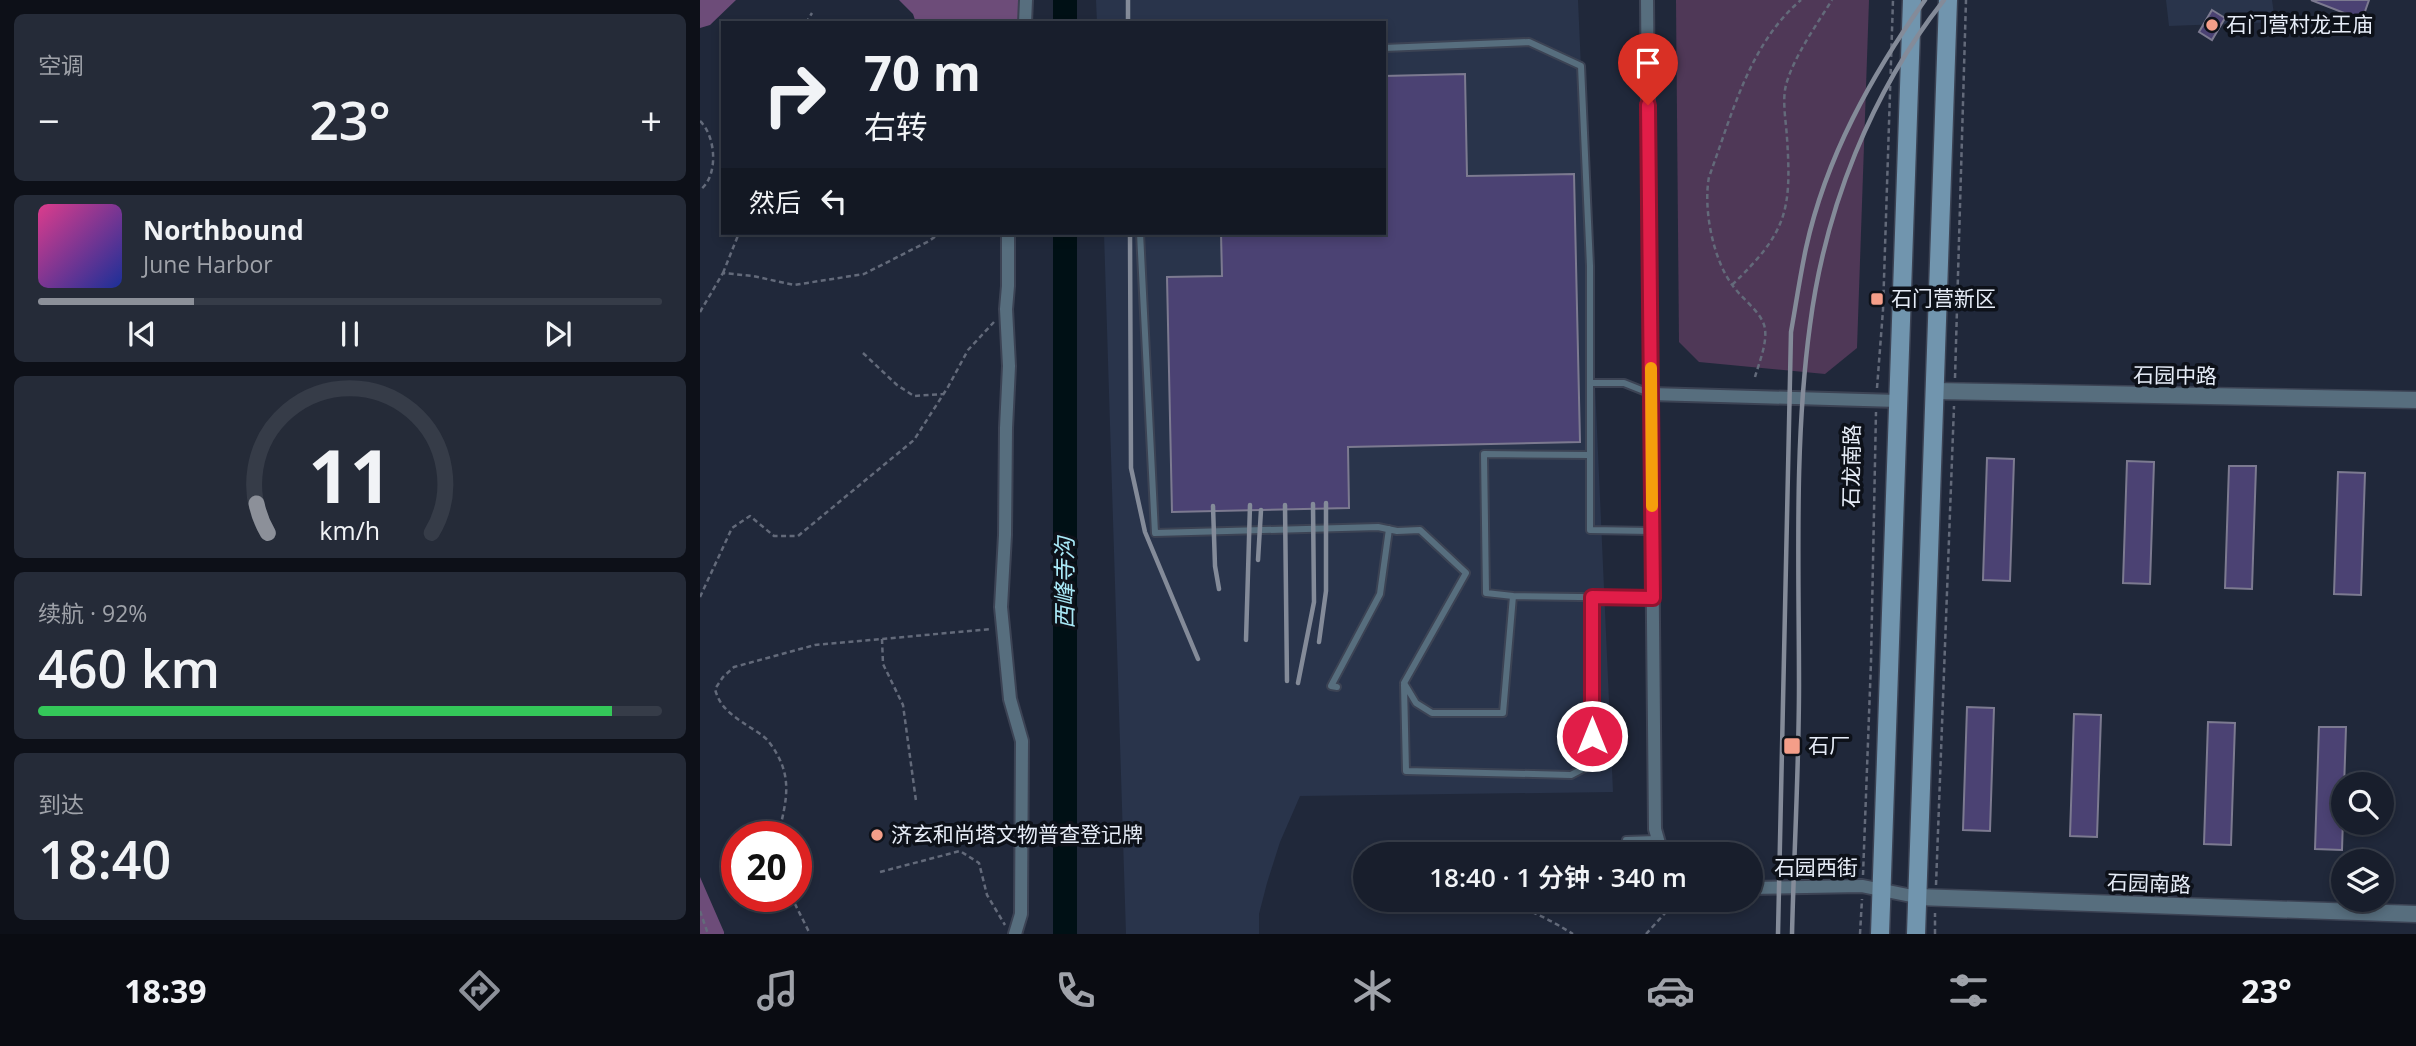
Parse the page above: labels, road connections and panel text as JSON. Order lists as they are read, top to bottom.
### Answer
{
  "streets": {
    "main road": ["石龙南路"],
    "street": ["石园中路", "石园西街", "石园南路"]
  },
  "crossings": [
    ["石龙南路", "石园西街"],
    ["石龙南路", "石园南路"],
    ["石园西街", "石园南路"]
  ],
  "water": ["西峰寺沟"],
  "places": {
    "other": ["石门营村龙王庙", "济玄和尚塔文物普查登记牌"],
    "transit": ["石门营新区", "石厂"]
  },
  "page": {
    "tile": [
      "空调",
      ["续航 · 92%", "460 km"],
      ["到达", "18:40"]
    ],
    "turn": ["70 m", "右转"],
    "heat": ["−", "23°", "+"],
    "then": "然后",
    "song": ["Northbound", "June Harbor"],
    "limit": "20",
    "trip": "18:40 · 1 分钟 · 340 m",
    "tabs": ["18:39", "23°"],
    "gauge": ["11", "km/h"]
  }
}
